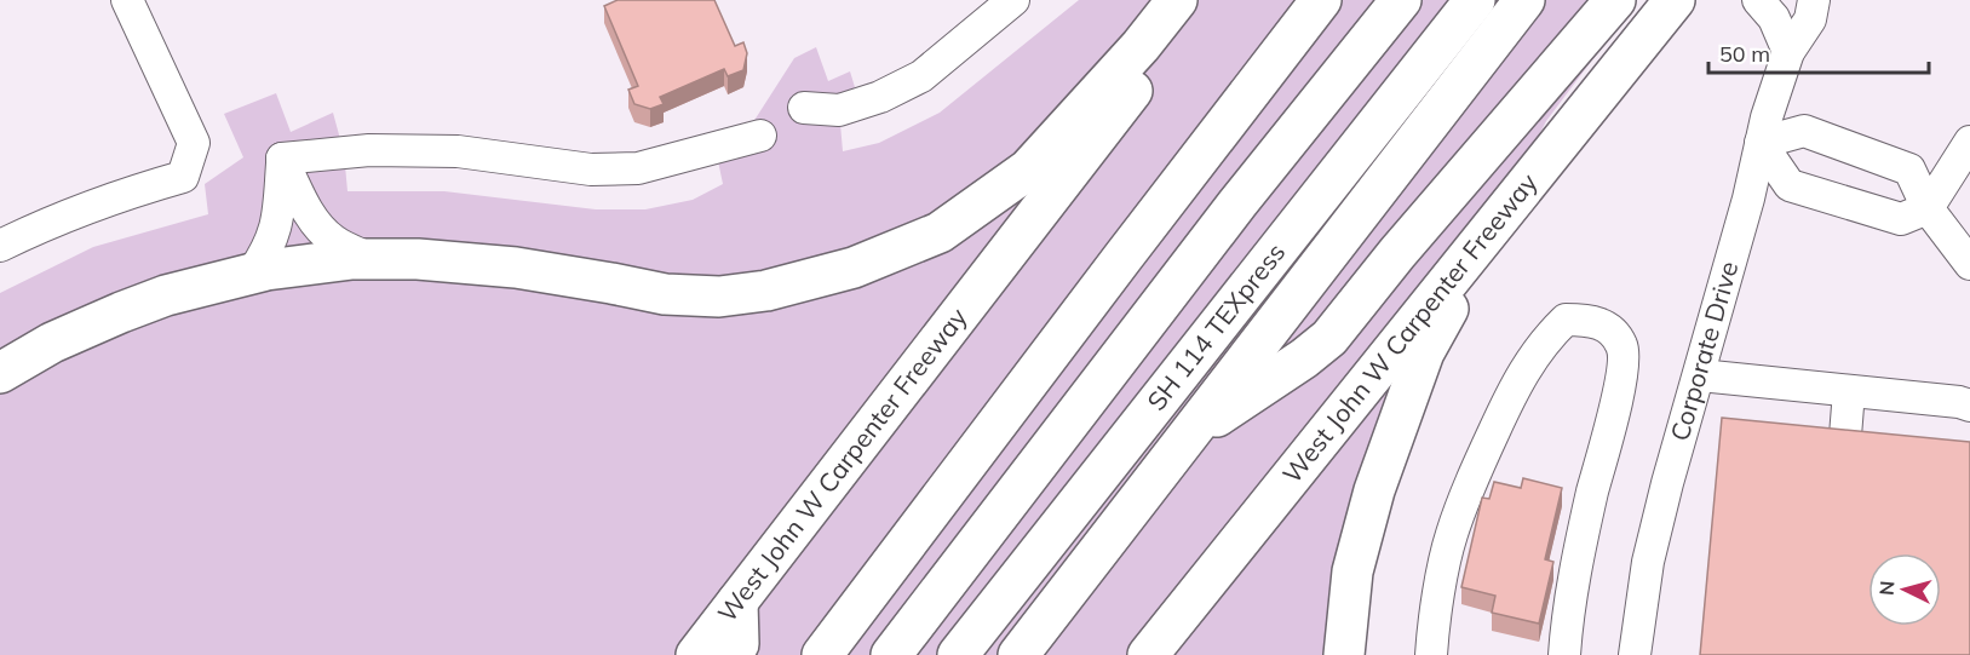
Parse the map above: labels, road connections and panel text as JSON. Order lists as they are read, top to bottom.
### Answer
{
  "streets": {
    "main road": ["West John W Carpenter Freeway", "SH 114 TEXpress"],
    "street": ["Corporate Drive"]
  },
  "scale_bar": "50 m",
  "north": "left"
}
